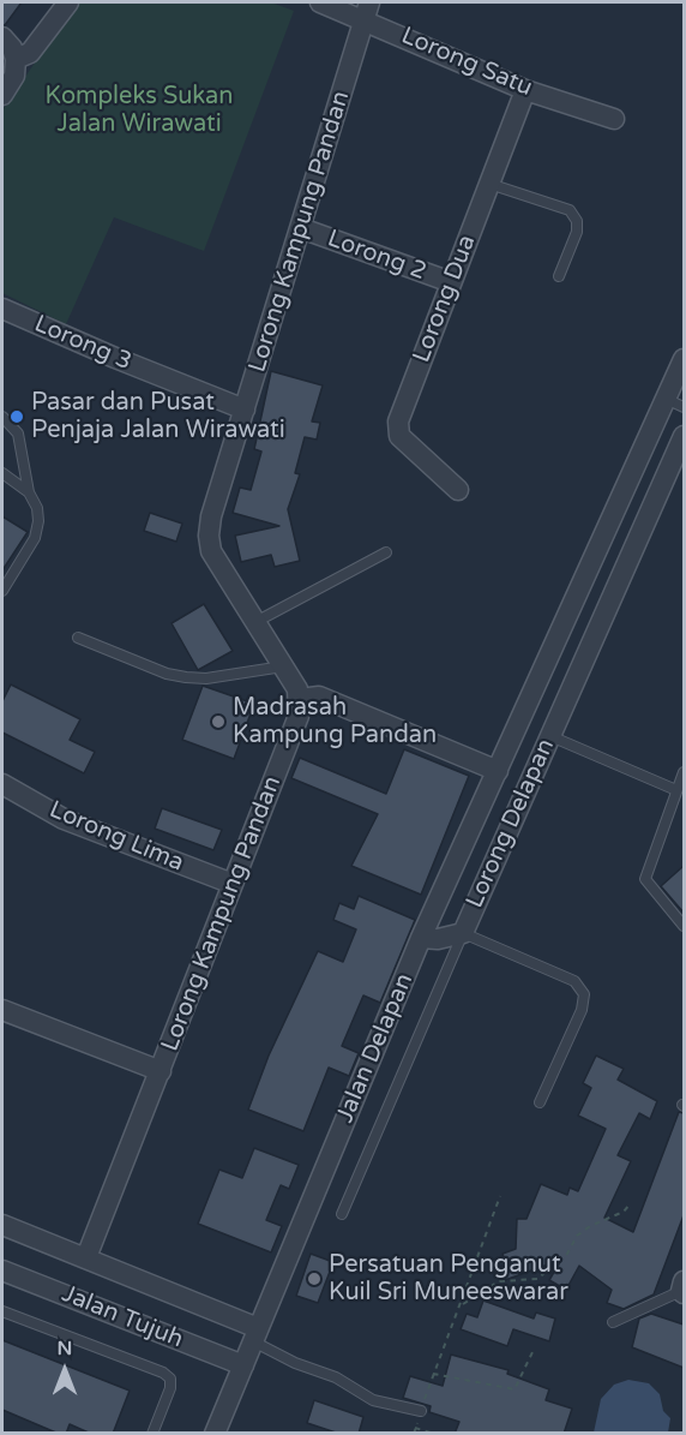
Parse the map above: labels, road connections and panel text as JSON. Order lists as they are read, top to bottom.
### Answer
{
  "streets": {
    "street": [
      "Lorong Satu",
      "Lorong Kampung Pandan",
      "Lorong 2",
      "Lorong Dua",
      "Lorong 3",
      "Lorong Delapan",
      "Lorong Lima",
      "Jalan Delapan",
      "Jalan Tujuh"
    ]
  },
  "crossings": [
    ["Lorong Satu", "Lorong Kampung Pandan"],
    ["Lorong Satu", "Lorong Dua"],
    ["Lorong Kampung Pandan", "Lorong 2"],
    ["Lorong Kampung Pandan", "Lorong 3"],
    ["Lorong Kampung Pandan", "Lorong Lima"],
    ["Lorong 2", "Lorong Dua"],
    ["Lorong Delapan", "Jalan Delapan"],
    ["Jalan Delapan", "Jalan Tujuh"]
  ],
  "parks": ["Kompleks Sukan Jalan Wirawati"],
  "places": ["Pasar dan Pusat Penjaja Jalan Wirawati", "Madrasah Kampung Pandan", "Persatuan Penganut Kuil Sri Muneeswarar"],
  "north": "top"
}
